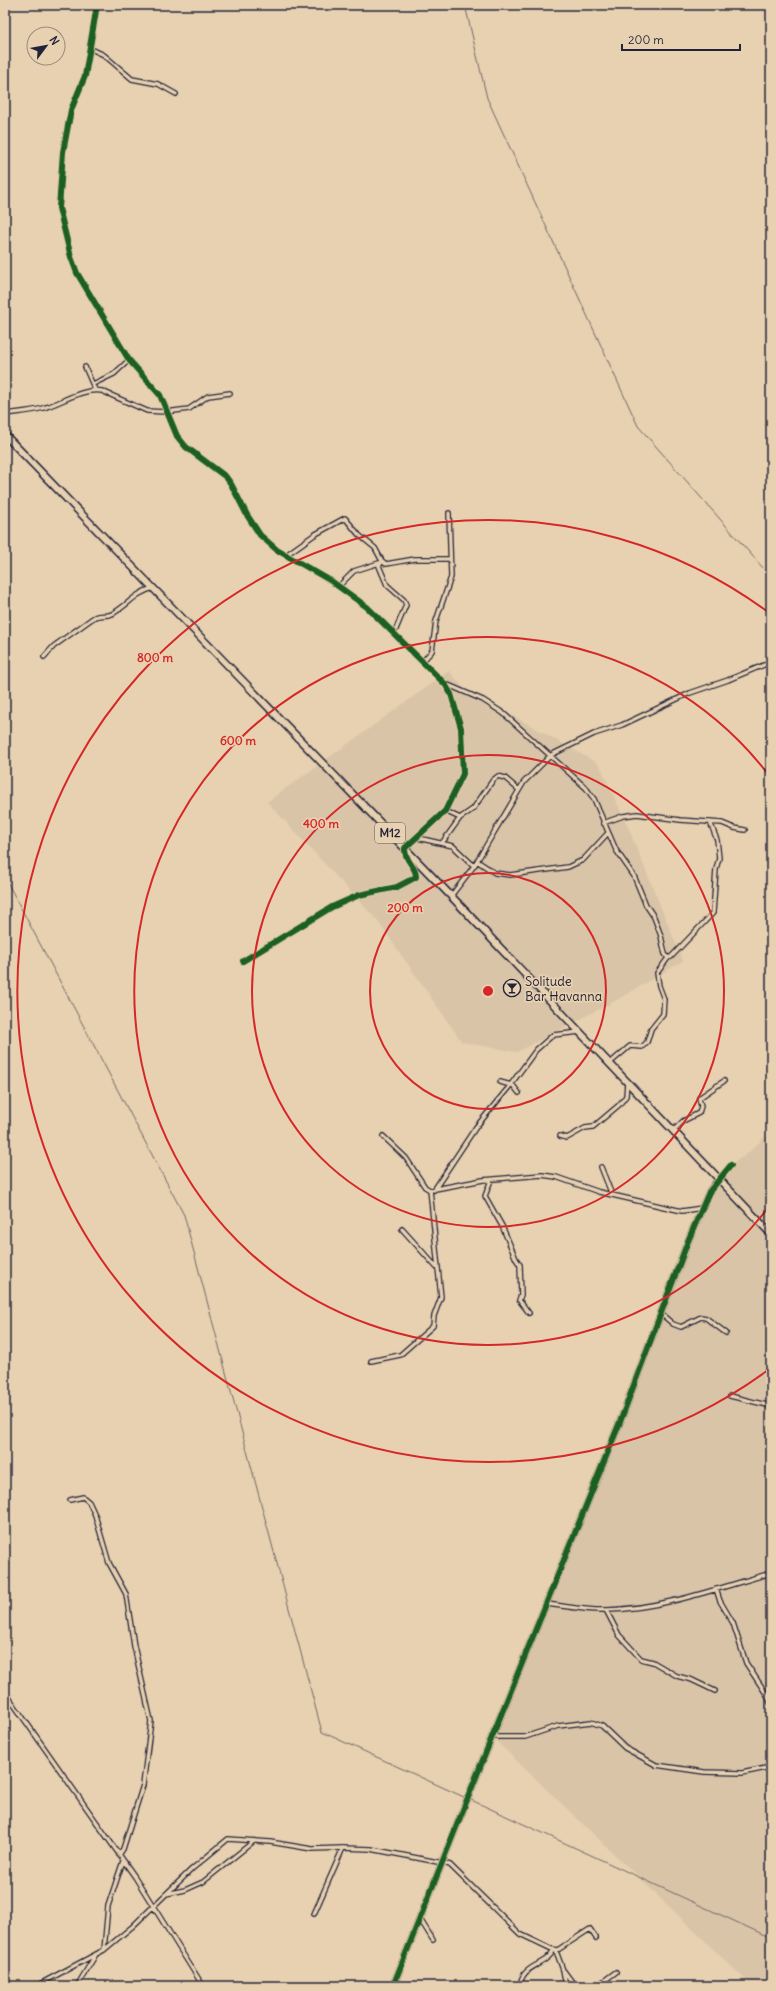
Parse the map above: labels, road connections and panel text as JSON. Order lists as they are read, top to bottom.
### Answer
{
  "streets": {
    "highway": ["M12"]
  },
  "places": {
    "bar": ["Solitude Bar Havanna"]
  },
  "scale_bar": "200 m",
  "north": "top right",
  "rings": [
    "800 m",
    "600 m",
    "400 m",
    "200 m"
  ]
}
